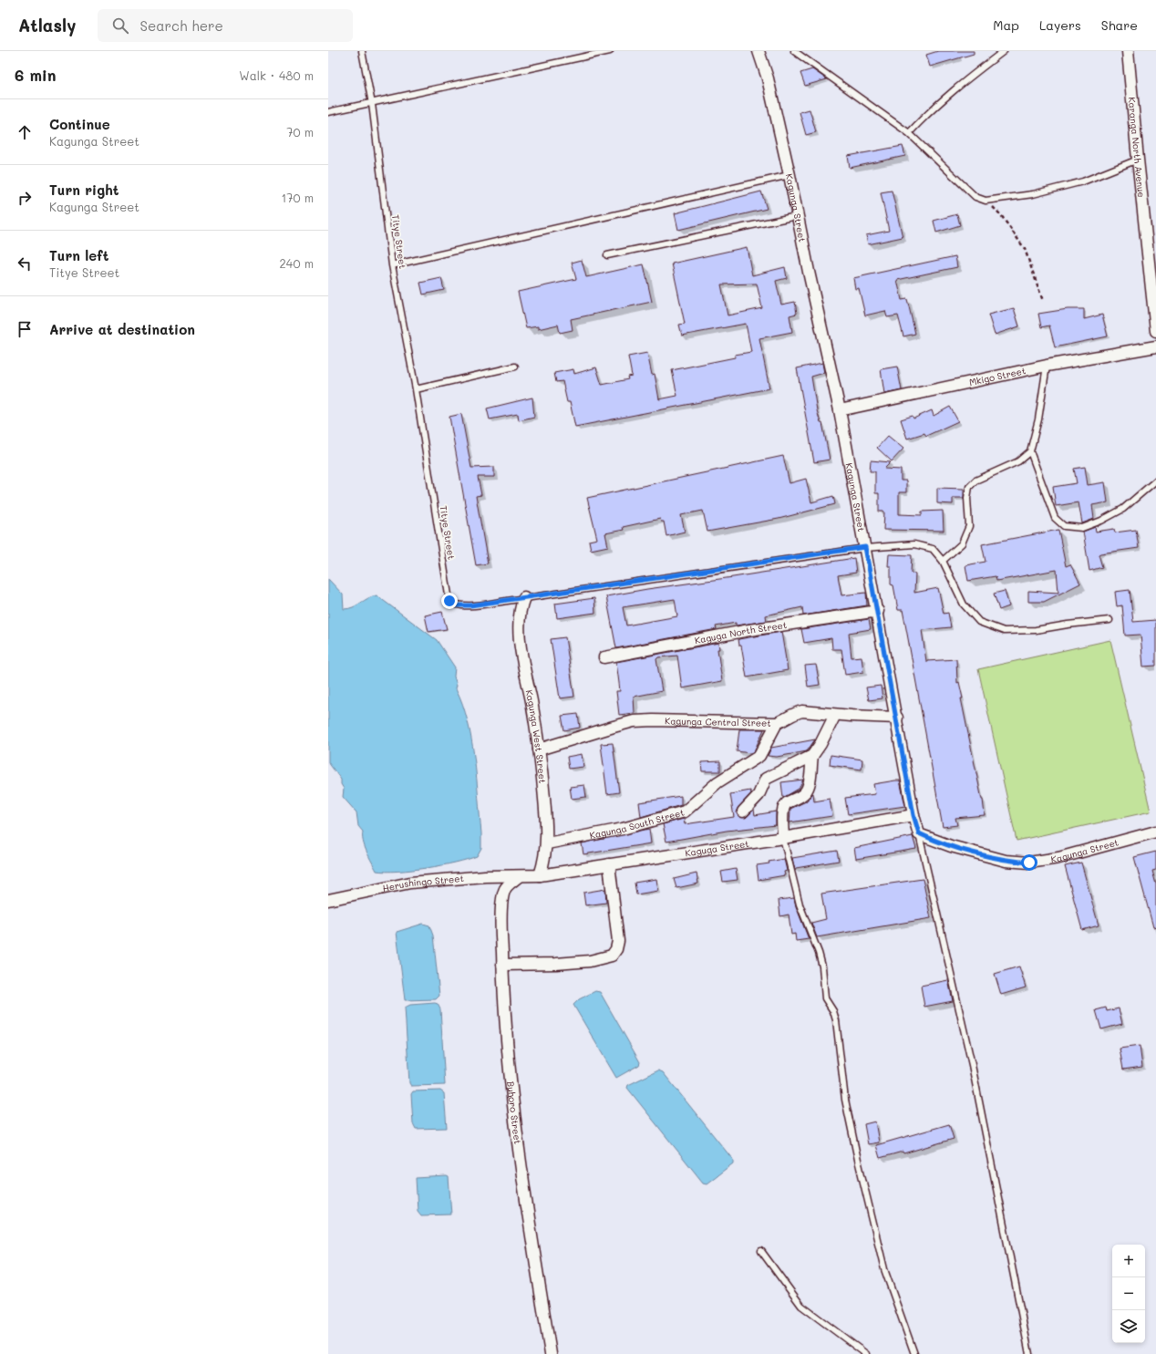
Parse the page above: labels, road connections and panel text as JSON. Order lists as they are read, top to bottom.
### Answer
{
  "streets": {
    "street": [
      "Karanga North Avenue",
      "Kagunga Street",
      "Mkigo Street",
      "Kaguga North Street",
      "Kagunga Central Street",
      "Kagunga West Street",
      "Kagunga South Street",
      "Kaguga Street",
      "Herushingo Street",
      "Buhoro Street"
    ],
    "lane": ["Titye Street"]
  },
  "crossings": [
    ["Kagunga Street", "Titye Street"],
    ["Kagunga Street", "Mkigo Street"],
    ["Kagunga Street", "Kaguga North Street"],
    ["Kagunga Street", "Kagunga Central Street"],
    ["Kagunga Street", "Kaguga Street"],
    ["Titye Street", "Kagunga West Street"],
    ["Kagunga Central Street", "Kagunga West Street"],
    ["Kagunga Central Street", "Kagunga South Street"],
    ["Kagunga West Street", "Kagunga South Street"],
    ["Kagunga West Street", "Kaguga Street"],
    ["Kaguga Street", "Herushingo Street"],
    ["Kaguga Street", "Buhoro Street"],
    ["Herushingo Street", "Buhoro Street"]
  ],
  "page": {
    "header": "Atlasly",
    "search": "Search here",
    "nav": ["Map", "Layers", "Share"],
    "heading": ["6 min", "Walk · 480 m"],
    "list": [
      ["Continue", "Kagunga Street", "70 m"],
      ["Turn right", "Kagunga Street", "170 m"],
      ["Turn left", "Titye Street", "240 m"],
      "Arrive at destination"
    ],
    "map_buttons": ["+", "−"]
  }
}
